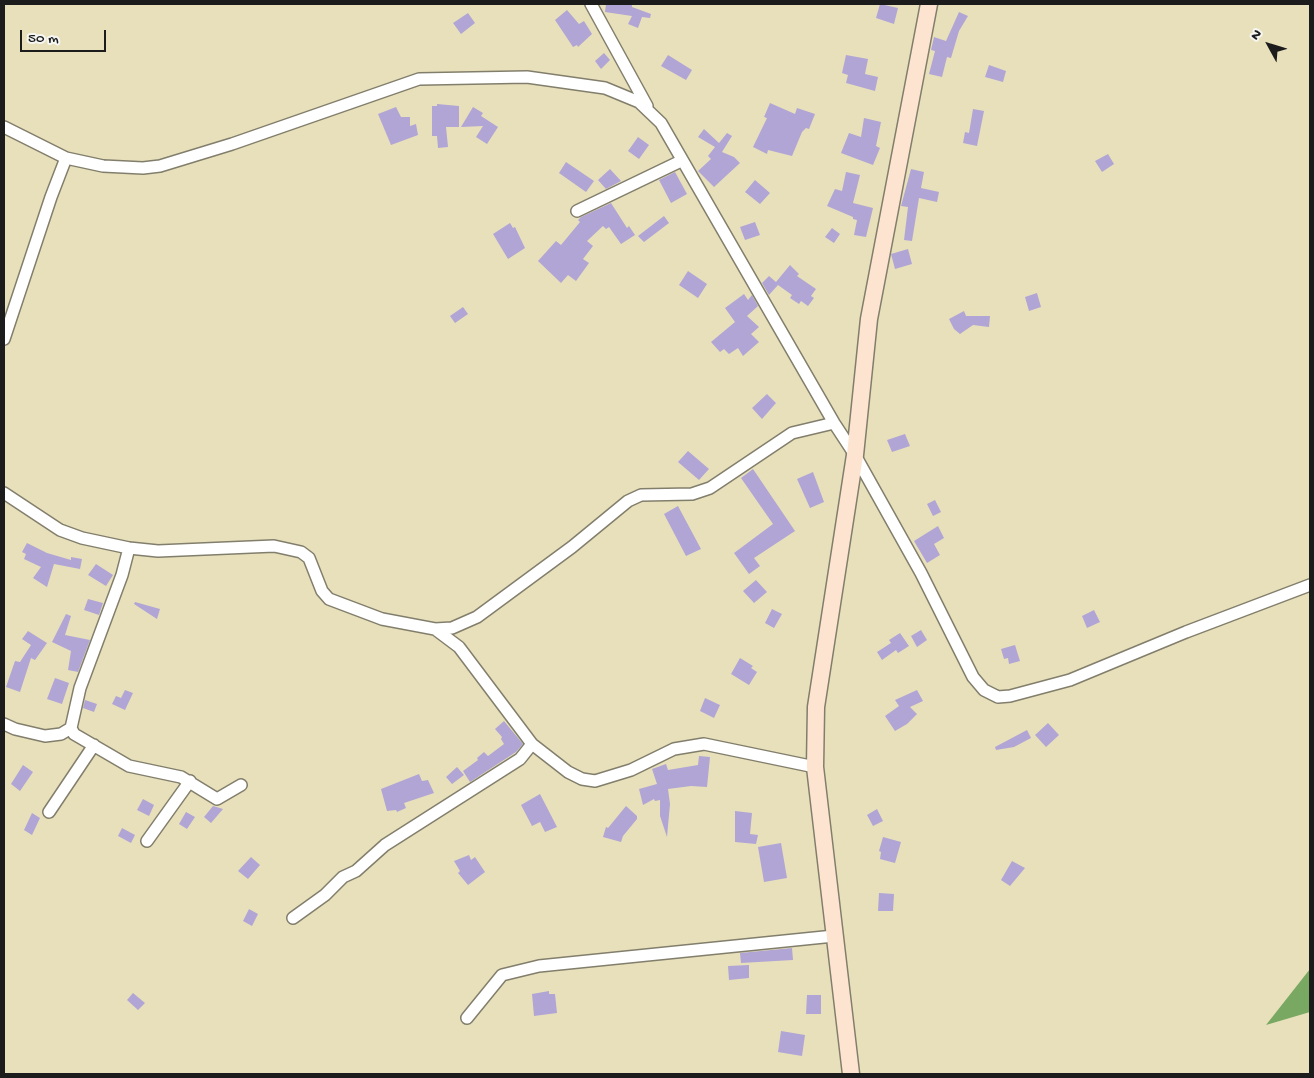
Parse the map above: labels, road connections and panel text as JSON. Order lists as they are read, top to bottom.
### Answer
{
  "scale_bar": "50 m",
  "north": "top left"
}
